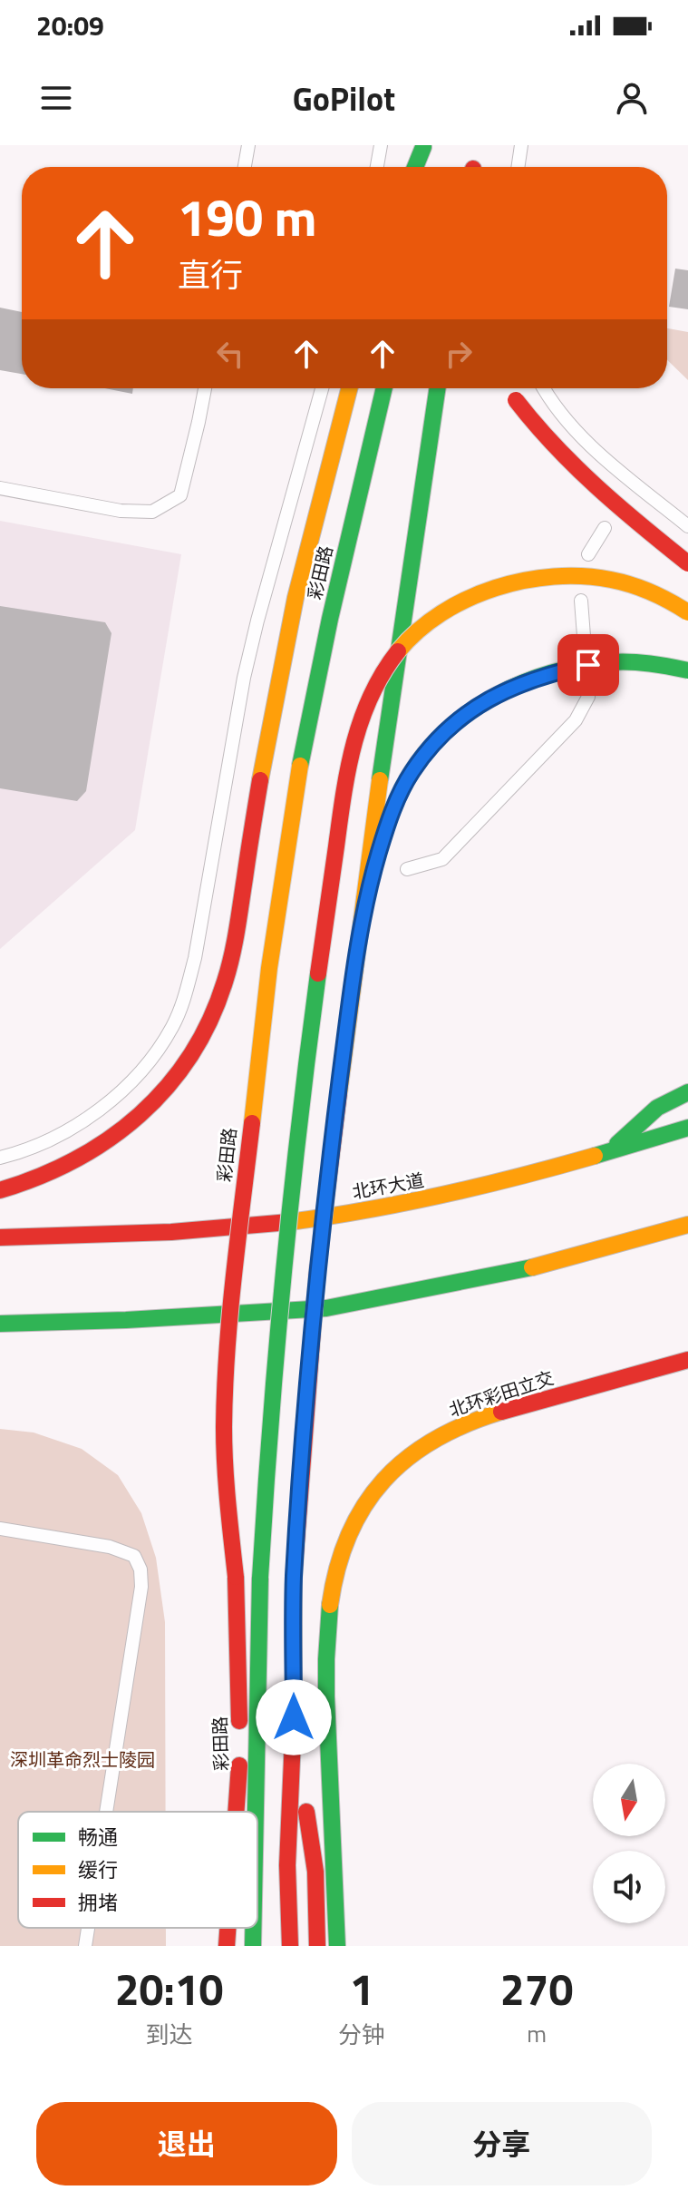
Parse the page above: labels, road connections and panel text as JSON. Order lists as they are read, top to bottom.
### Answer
{
  "streets": {
    "main road": ["彩田路", "北环大道", "北环彩田立交"]
  },
  "parks": ["深圳革命烈士陵园"],
  "legend": ["畅通", "缓行", "拥堵"],
  "north": "bottom",
  "page": {
    "status": "20:09",
    "header": "GoPilot",
    "turn": ["190 m", "直行"],
    "eta": [
      "20:10",
      "到达",
      "1",
      "分钟",
      "270",
      "m"
    ],
    "buttons": ["退出", "分享"]
  }
}
